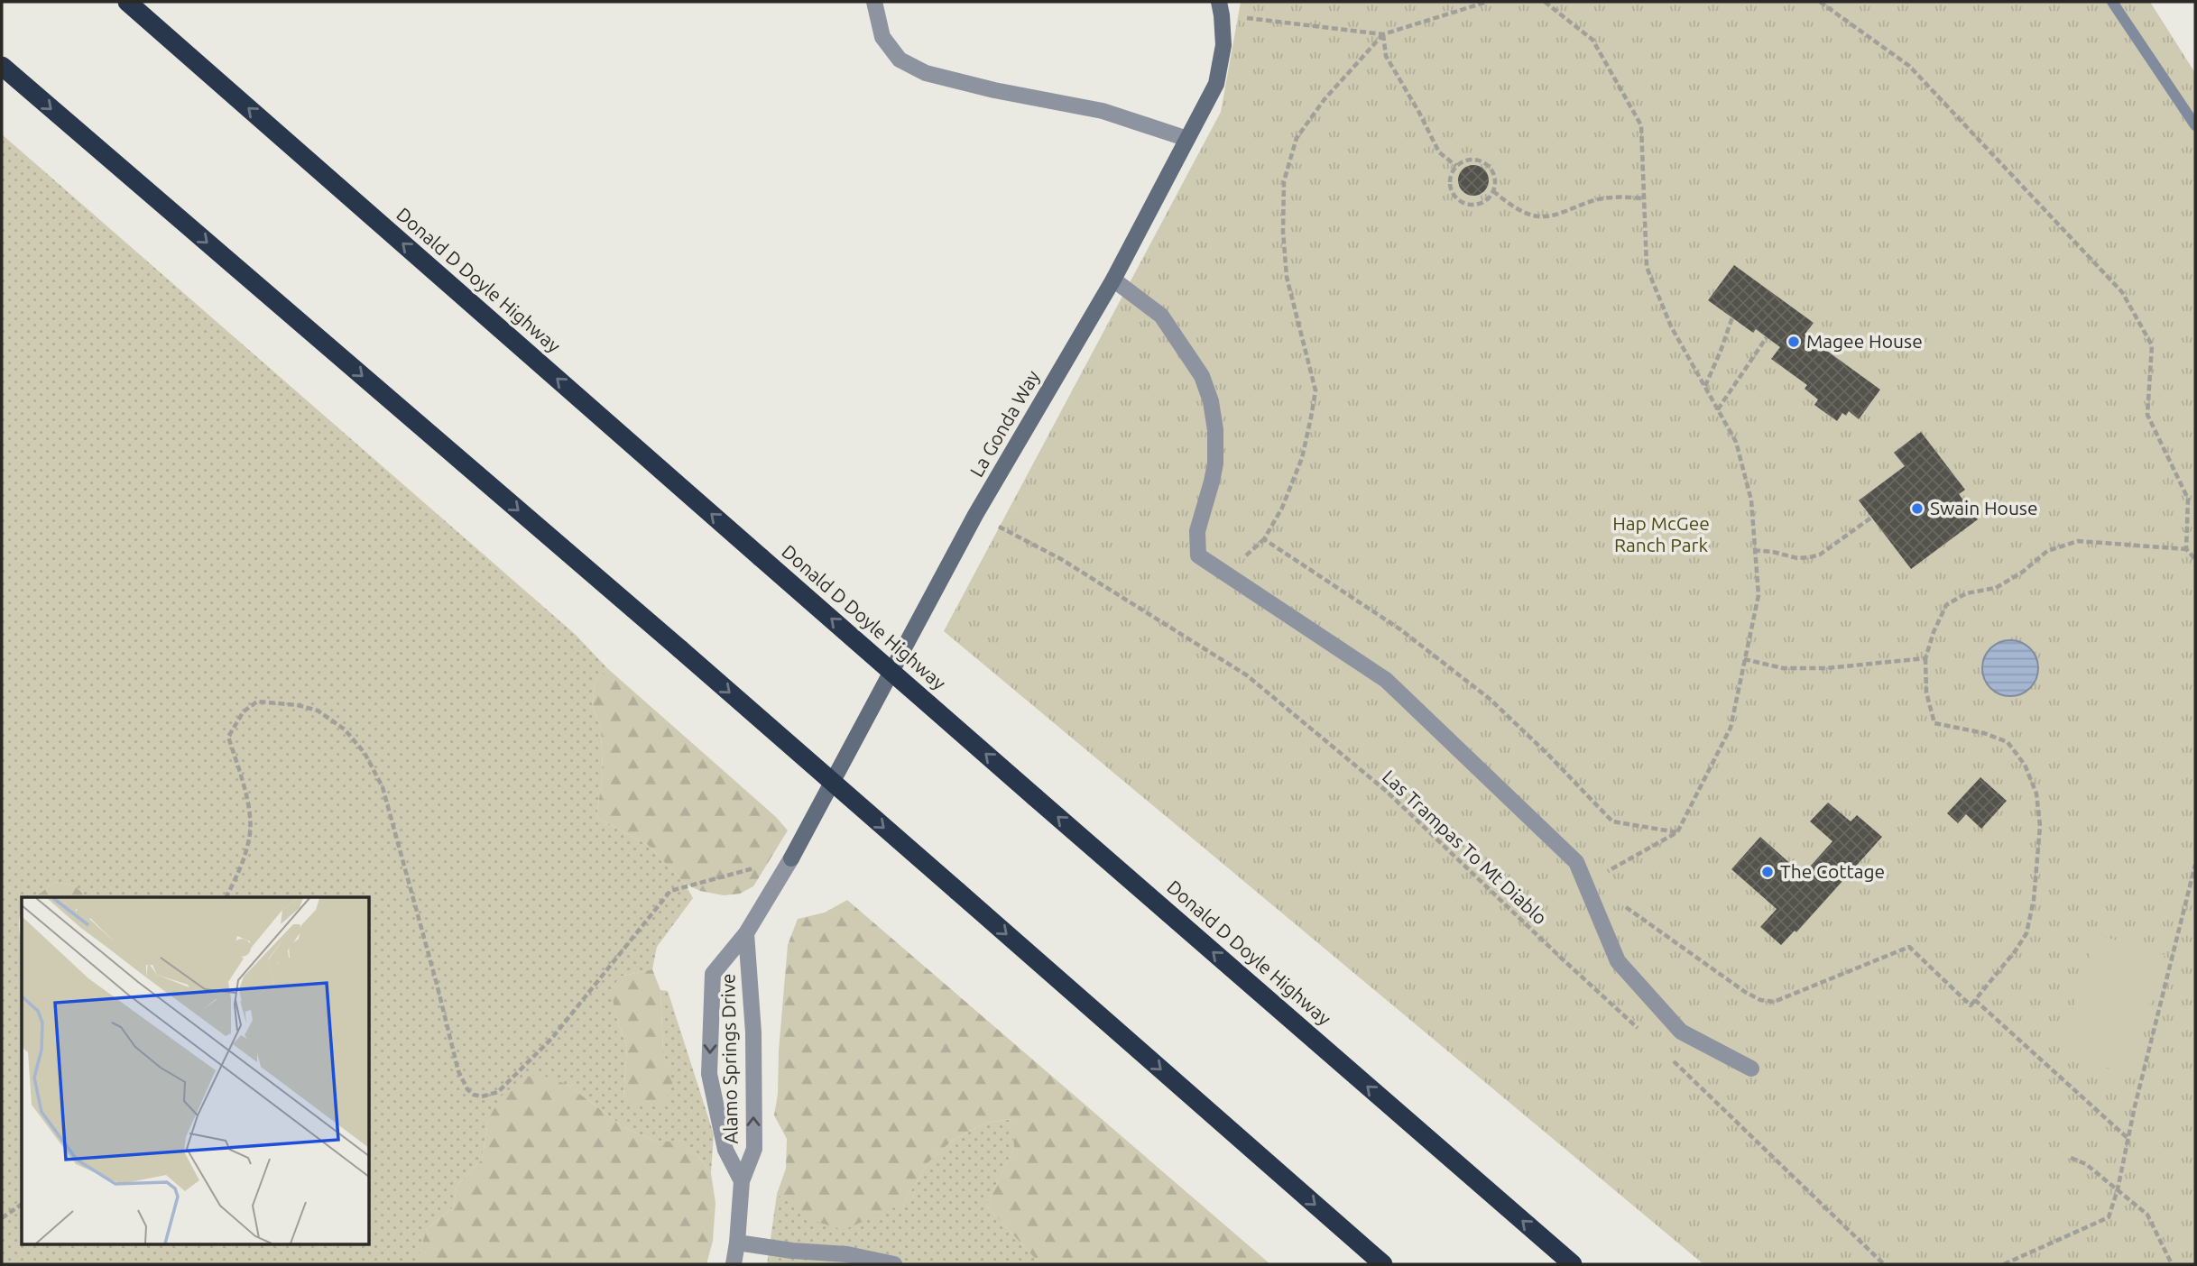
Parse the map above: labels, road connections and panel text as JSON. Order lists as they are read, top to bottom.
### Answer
{
  "streets": {
    "highway": ["Donald D Doyle Highway"],
    "street": ["La Gonda Way", "Alamo Springs Drive"],
    "path": ["Las Trampas To Mt Diablo"]
  },
  "crossings": [
    ["La Gonda Way", "Las Trampas To Mt Diablo"],
    ["La Gonda Way", "Alamo Springs Drive"]
  ],
  "parks": ["Hap McGee Ranch Park"],
  "places": ["Magee House", "Swain House", "The Cottage"]
}
